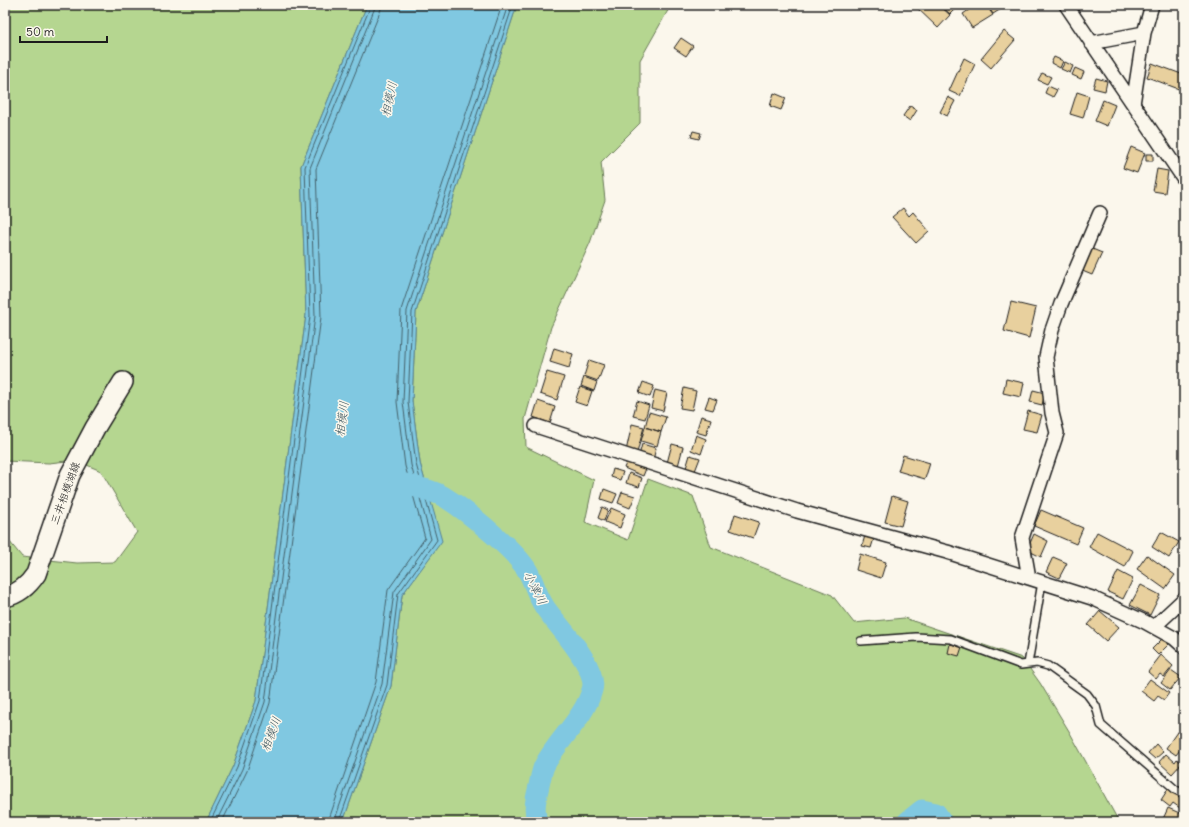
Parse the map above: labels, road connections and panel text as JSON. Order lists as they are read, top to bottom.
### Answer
{
  "streets": {
    "main road": ["三井相模湖線"]
  },
  "water": ["相模川", "小津川"],
  "scale_bar": "50 m"
}
